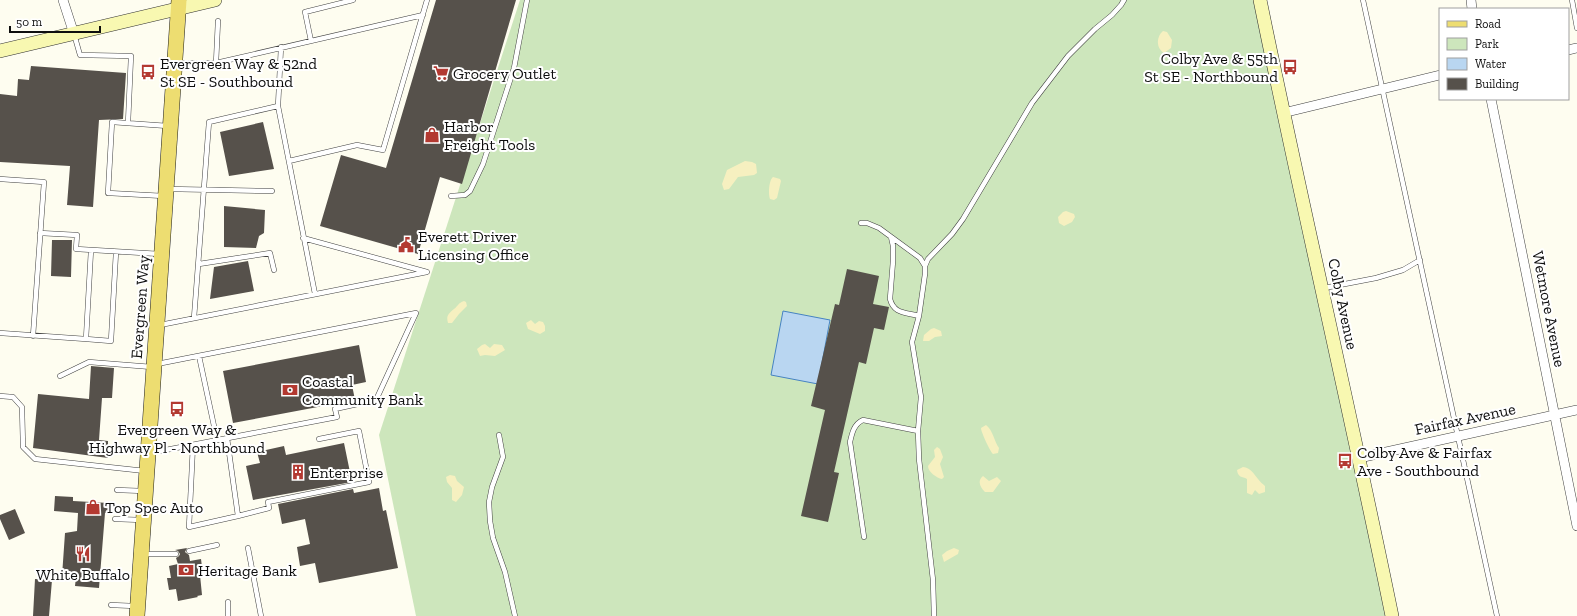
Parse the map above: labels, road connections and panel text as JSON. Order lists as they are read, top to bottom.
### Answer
{
  "streets": {
    "main road": ["Colby Avenue", "Evergreen Way"],
    "street": ["Wetmore Avenue", "Fairfax Avenue"]
  },
  "crossings": [
    ["Colby Avenue", "Fairfax Avenue"],
    ["Wetmore Avenue", "Fairfax Avenue"]
  ],
  "places": {
    "bus stop": [
      "Colby Ave & 55th St SE - Northbound",
      "Evergreen Way & 52nd St SE - Southbound",
      "Evergreen Way & Highway Pl - Northbound",
      "Colby Ave & Fairfax Ave - Southbound"
    ],
    "supermarket": ["Grocery Outlet"],
    "shop": ["Harbor Freight Tools", "Top Spec Auto"],
    "public building": ["Everett Driver Licensing Office"],
    "bank": ["Coastal Community Bank", "Heritage Bank"],
    "building": ["Enterprise"],
    "restaurant": ["White Buffalo"]
  },
  "legend": [
    "Road",
    "Park",
    "Water",
    "Building"
  ],
  "scale_bar": "50 m"
}
